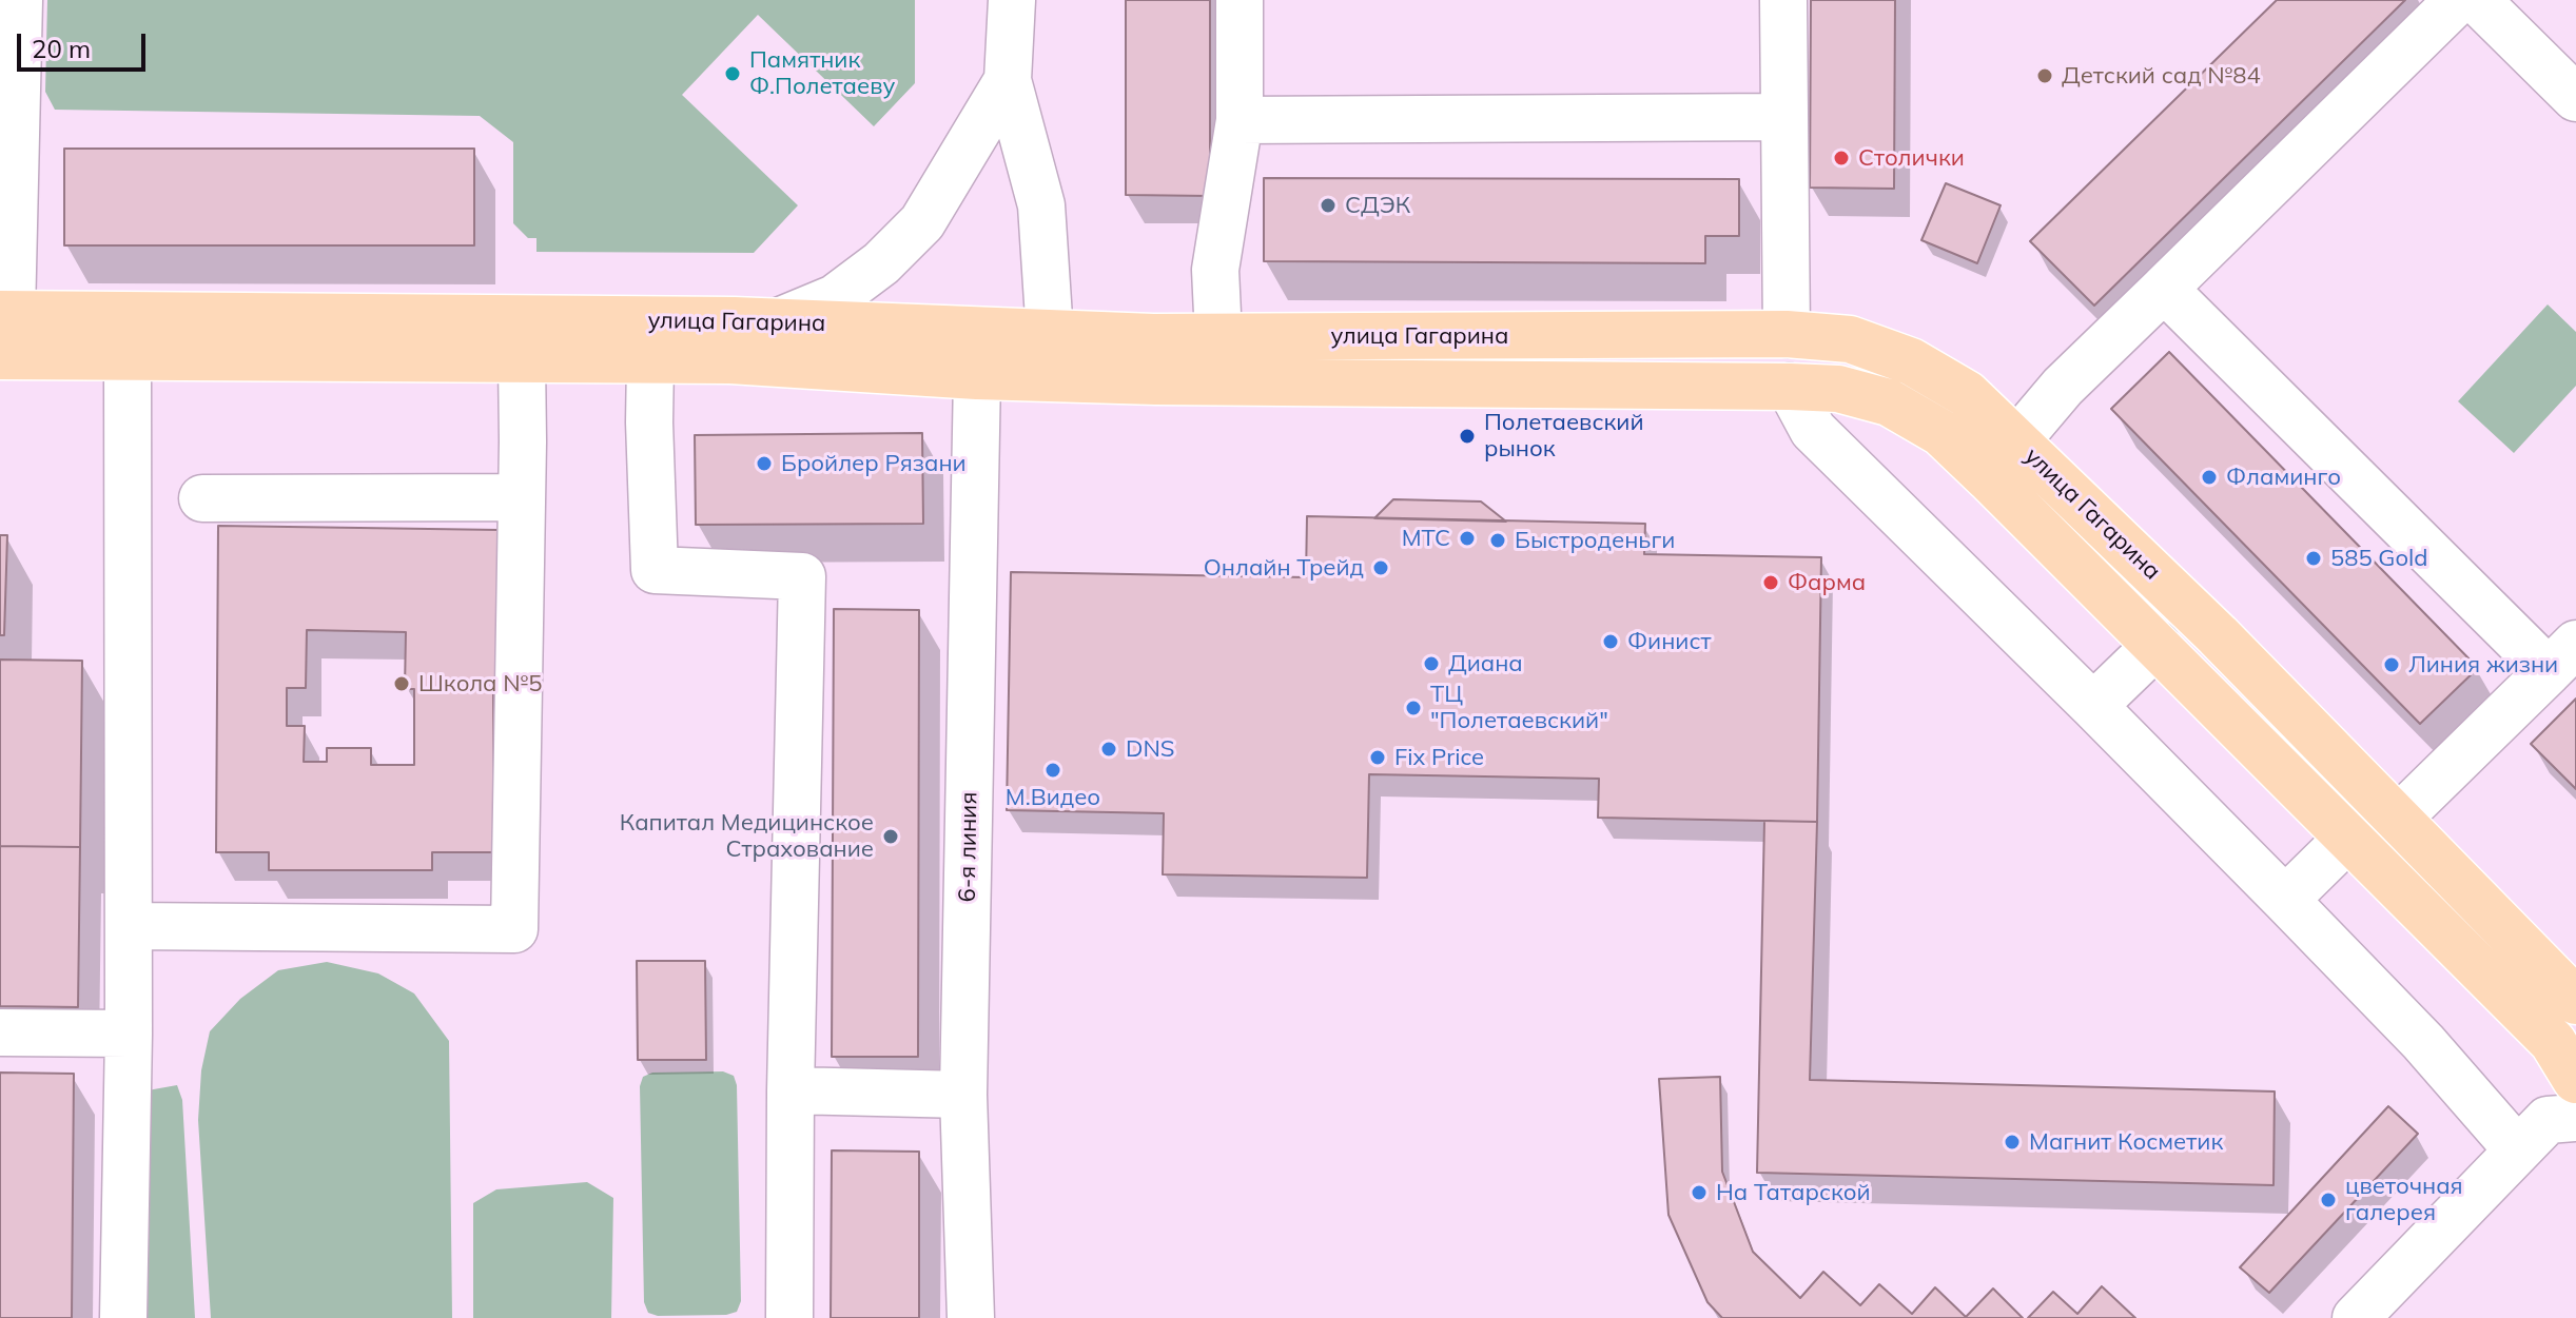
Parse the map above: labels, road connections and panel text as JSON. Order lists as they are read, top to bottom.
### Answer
{
  "streets": {
    "main road": ["улица Гагарина"],
    "street": ["6-я линия"]
  },
  "crossings": [
    ["улица Гагарина", "6-я линия"]
  ],
  "places": [
    "Памятник Ф.Полетаеву",
    "Детский сад №84",
    "Столички",
    "СДЭК",
    "Полетаевский рынок",
    "Бройлер Рязани",
    "Фламинго",
    "МТС",
    "Быстроденьги",
    "585 Gold",
    "Онлайн Трейд",
    "Фарма",
    "Финист",
    "Диана",
    "Линия жизни",
    "Школа №5",
    "ТЦ \"Полетаевский\"",
    "DNS",
    "Fix Price",
    "М.Видео",
    "Капитал Медицинское Страхование",
    "Магнит Косметик",
    "На Татарской",
    "цветочная галерея"
  ],
  "scale_bar": "20 m"
}
